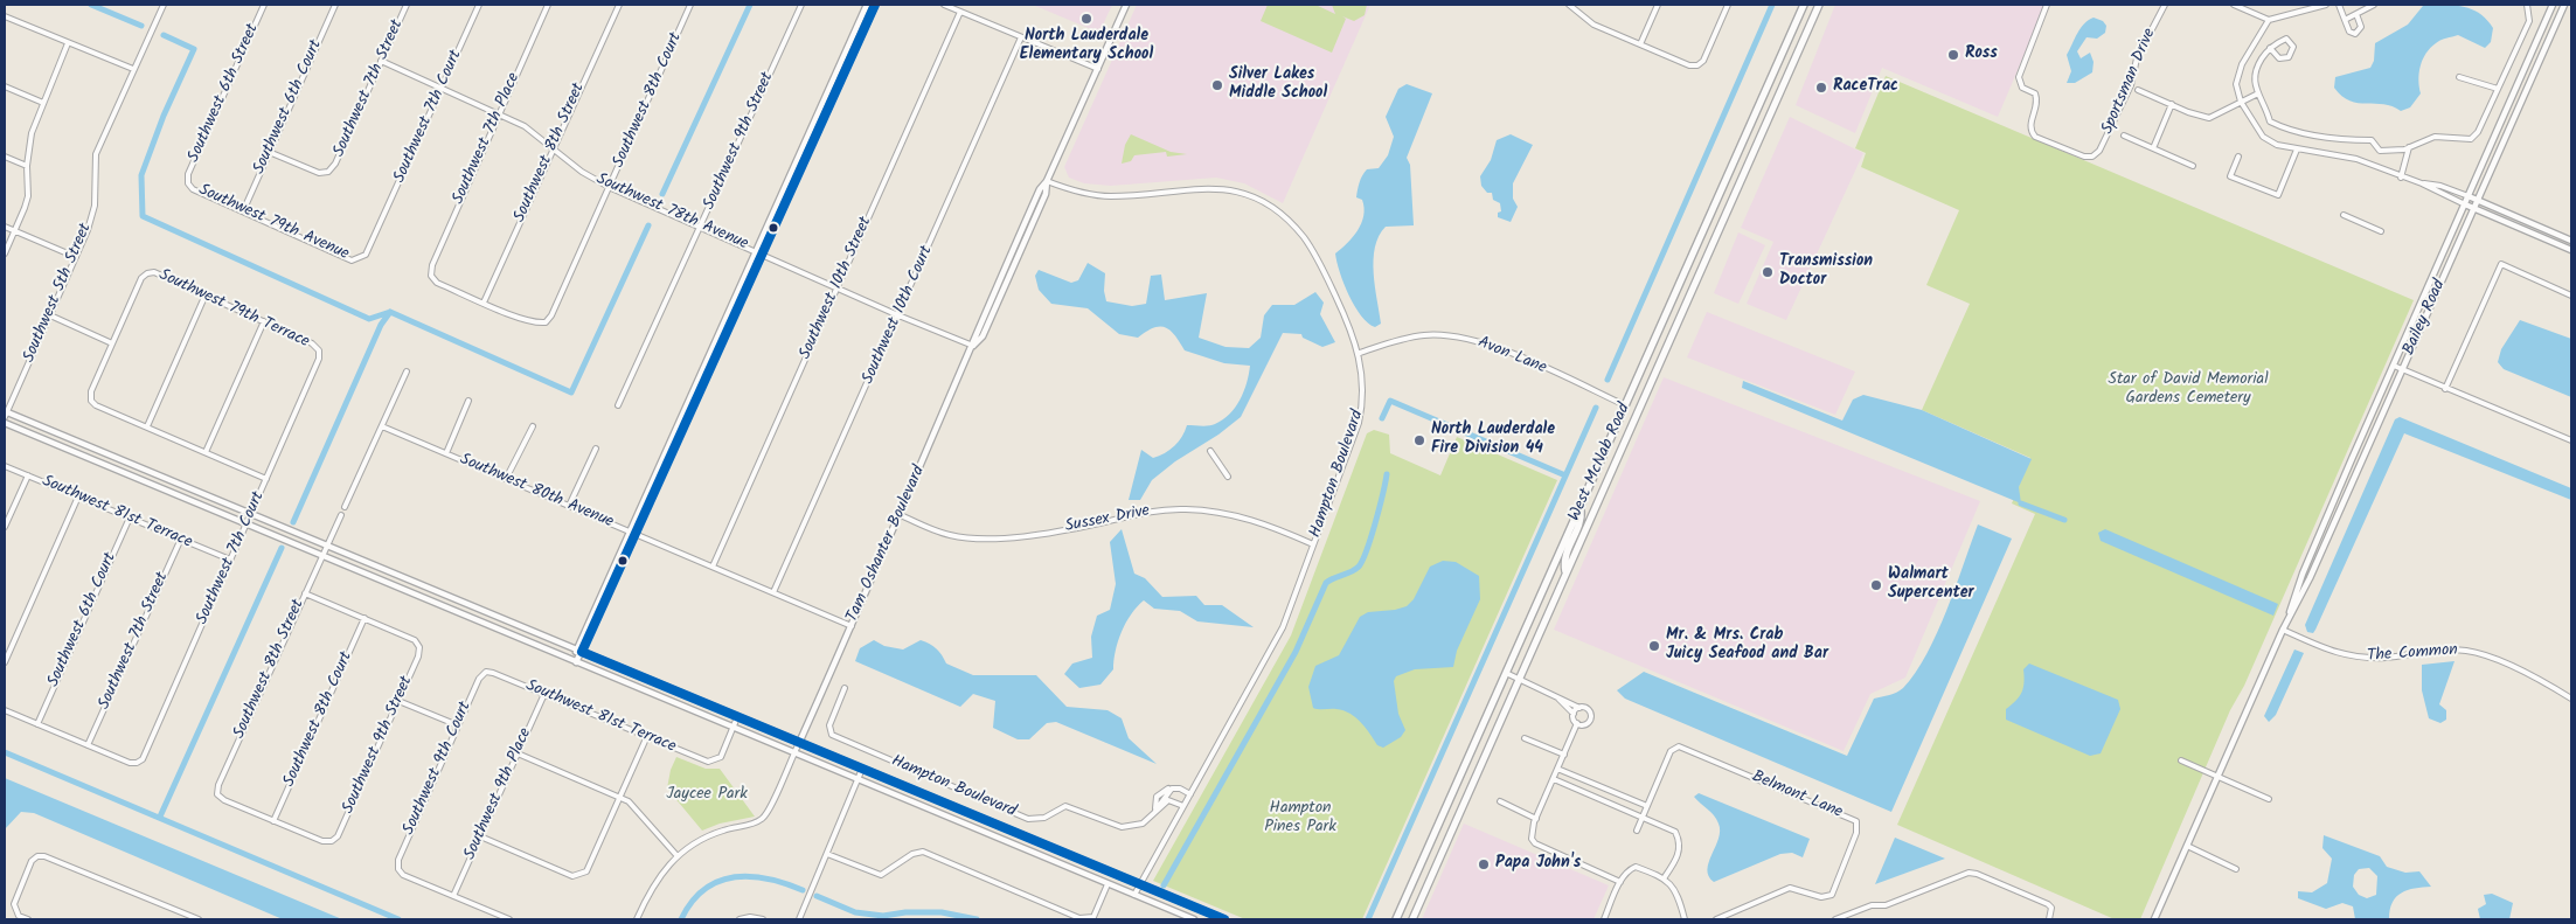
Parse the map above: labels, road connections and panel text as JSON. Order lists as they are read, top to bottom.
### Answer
{
  "streets": {
    "main road": ["West McNab Road"],
    "street": [
      "Sportsman Drive",
      "Southwest 7th Street",
      "Southwest 6th Street",
      "Southwest 8th Court",
      "Southwest 6th Court",
      "Southwest 7th Court",
      "Southwest 7th Place",
      "Southwest 9th Street",
      "Southwest 8th Street",
      "Southwest 78th Avenue",
      "Southwest 79th Avenue",
      "Southwest 10th Street",
      "Southwest 5th Street",
      "Southwest 79th Terrace",
      "Southwest 10th Court",
      "Bailey Road",
      "Avon Lane",
      "Hampton Boulevard",
      "Southwest 80th Avenue",
      "Southwest 81st Terrace",
      "Sussex Drive",
      "Tam Oshanter Boulevard",
      "The Common",
      "Southwest 9th Court",
      "Southwest 9th Place",
      "Belmont Lane"
    ]
  },
  "crossings": [
    ["Southwest 7th Street", "Southwest 6th Court"],
    ["Southwest 7th Street", "Southwest 7th Court"],
    ["Southwest 7th Street", "Southwest 78th Avenue"],
    ["Southwest 7th Street", "Southwest 81st Terrace"],
    ["Southwest 6th Street", "Southwest 79th Avenue"],
    ["Southwest 8th Court", "Southwest 7th Place"],
    ["Southwest 8th Court", "Southwest 9th Street"],
    ["Southwest 8th Court", "Southwest 8th Street"],
    ["Southwest 8th Court", "Southwest 78th Avenue"],
    ["Southwest 6th Court", "Southwest 79th Avenue"],
    ["Southwest 6th Court", "Southwest 81st Terrace"],
    ["Southwest 7th Court", "Southwest 78th Avenue"],
    ["Southwest 7th Court", "Southwest 79th Avenue"],
    ["Southwest 7th Court", "Southwest 79th Terrace"],
    ["Southwest 7th Court", "Southwest 81st Terrace"],
    ["Southwest 7th Place", "Southwest 8th Street"],
    ["Southwest 7th Place", "Southwest 78th Avenue"],
    ["Southwest 9th Street", "Southwest 8th Street"],
    ["Southwest 9th Street", "Southwest 78th Avenue"],
    ["Southwest 8th Street", "Southwest 78th Avenue"],
    ["Southwest 78th Avenue", "Southwest 10th Street"],
    ["Southwest 78th Avenue", "Southwest 10th Court"],
    ["Southwest 78th Avenue", "Tam Oshanter Boulevard"],
    ["Southwest 10th Street", "Southwest 80th Avenue"],
    ["Southwest 10th Court", "Southwest 80th Avenue"],
    ["Bailey Road", "The Common"],
    ["Avon Lane", "West McNab Road"],
    ["Avon Lane", "Hampton Boulevard"],
    ["Hampton Boulevard", "Sussex Drive"],
    ["Hampton Boulevard", "Tam Oshanter Boulevard"],
    ["Southwest 80th Avenue", "Tam Oshanter Boulevard"],
    ["Southwest 81st Terrace", "Southwest 9th Court"],
    ["Southwest 81st Terrace", "Southwest 9th Place"],
    ["Sussex Drive", "Tam Oshanter Boulevard"],
    ["Southwest 9th Court", "Southwest 9th Place"]
  ],
  "parks": ["Star of David Memorial Gardens Cemetery", "Jaycee Park", "Hampton Pines Park"],
  "places": [
    "North Lauderdale Elementary School",
    "Ross",
    "Silver Lakes Middle School",
    "RaceTrac",
    "Transmission Doctor",
    "North Lauderdale Fire Division 44",
    "Walmart Supercenter",
    "Mr. & Mrs. Crab Juicy Seafood and Bar",
    "Papa John's"
  ]
}
